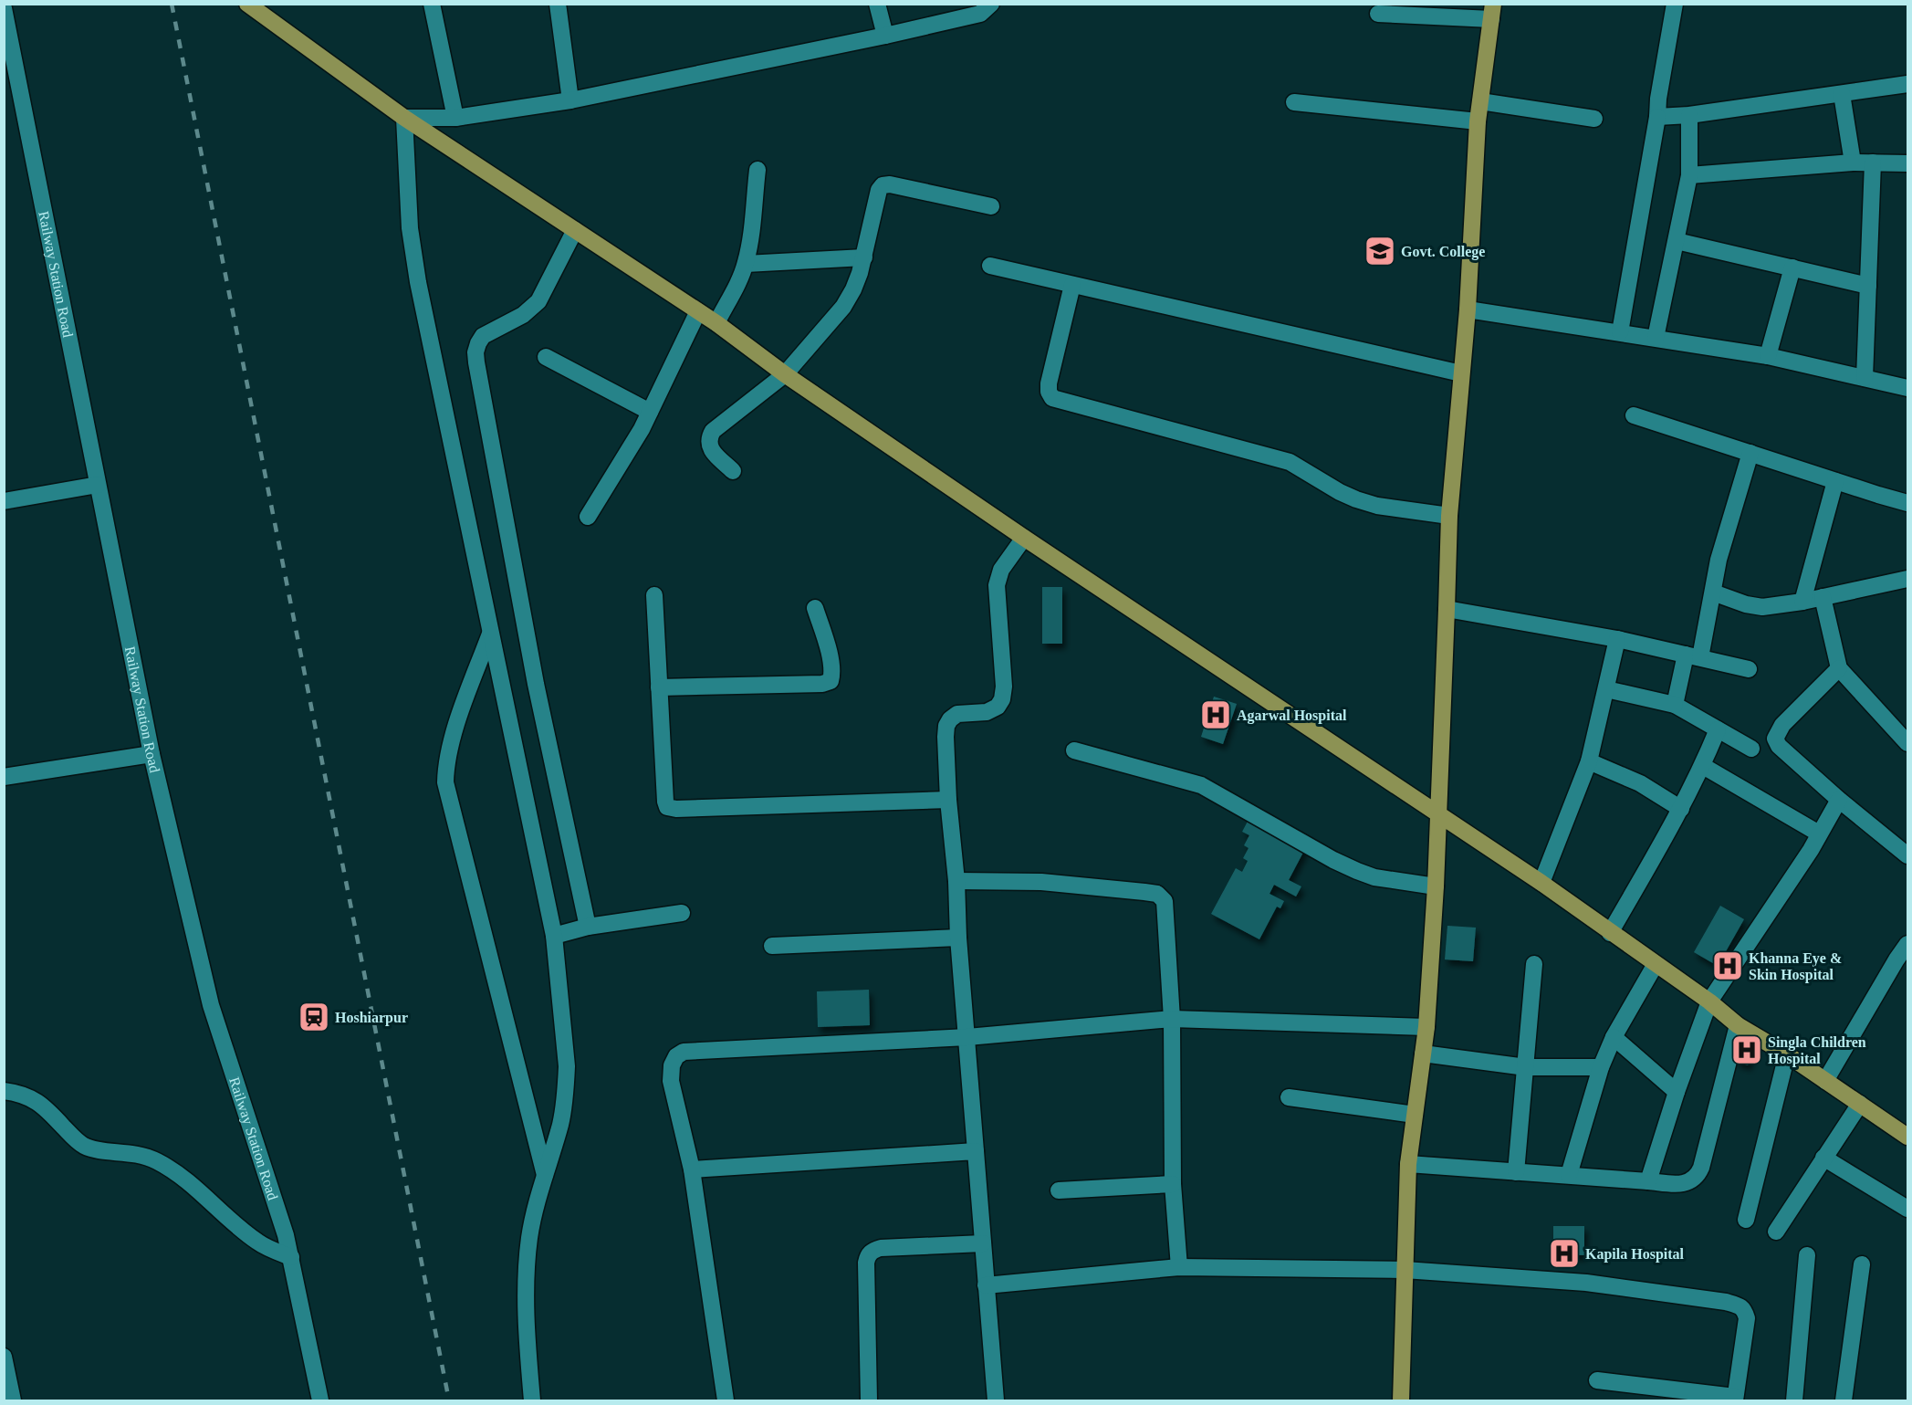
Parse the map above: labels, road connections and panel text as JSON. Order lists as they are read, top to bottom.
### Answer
{
  "streets": {
    "street": ["Railway Station Road"]
  },
  "places": {
    "school or university": ["Govt. College"],
    "hospital": [
      "Agarwal Hospital",
      "Khanna Eye & Skin Hospital",
      "Singla Children Hospital",
      "Kapila Hospital"
    ],
    "station": ["Hoshiarpur"]
  }
}
